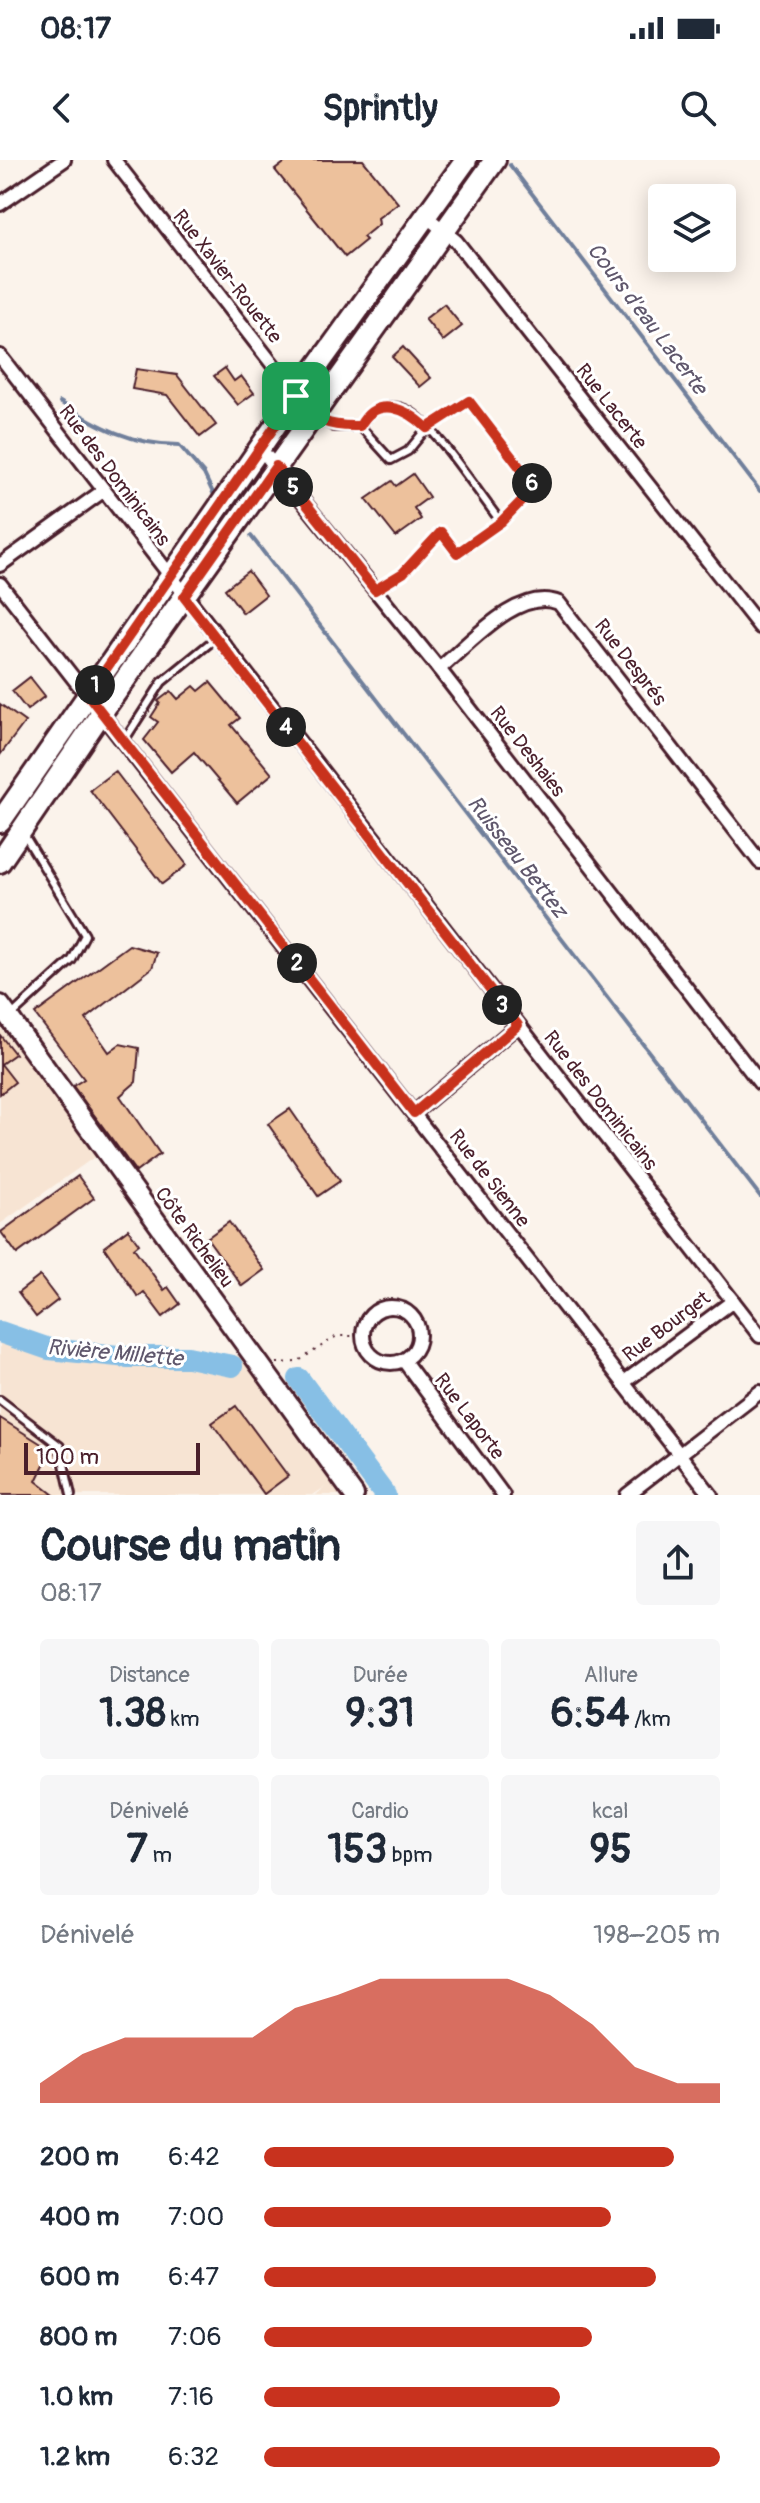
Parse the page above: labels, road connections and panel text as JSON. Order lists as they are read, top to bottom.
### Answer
{
  "streets": {
    "street": [
      "Rue Xavier-Rouette",
      "Rue Lacerte",
      "Rue des Dominicains",
      "Rue Després",
      "Rue Deshaies",
      "Rue de Sienne",
      "Côte Richelieu",
      "Rue Bourget",
      "Rue Laporte"
    ]
  },
  "crossings": [
    ["Rue des Dominicains", "Rue Bourget"],
    ["Rue Després", "Rue Deshaies"],
    ["Rue de Sienne", "Rue Bourget"]
  ],
  "water": ["Cours d'eau Lacerte", "Ruisseau Bettez", "Rivière Millette"],
  "scale_bar": "100 m",
  "page": {
    "status": "08:17",
    "header": "Sprintly",
    "pins": [
      "6",
      "5",
      "1",
      "4",
      "2",
      "3"
    ],
    "scale": "100 m",
    "heading": ["Course du matin", "08:17"],
    "stats": [
      ["Distance", "1.38 km"],
      ["Durée", "9:31"],
      ["Allure", "6:54 /km"],
      ["Dénivelé", "7 m"],
      ["Cardio", "153 bpm"],
      ["kcal", "95"]
    ],
    "chart": ["Dénivelé", "198–205 m"],
    "list": [
      {
        "name": "200 m",
        "note": "6:42"
      },
      {
        "name": "400 m",
        "note": "7:00"
      },
      {
        "name": "600 m",
        "note": "6:47"
      },
      {
        "name": "800 m",
        "note": "7:06"
      },
      {
        "name": "1.0 km",
        "note": "7:16"
      },
      {
        "name": "1.2 km",
        "note": "6:32"
      }
    ]
  }
}
